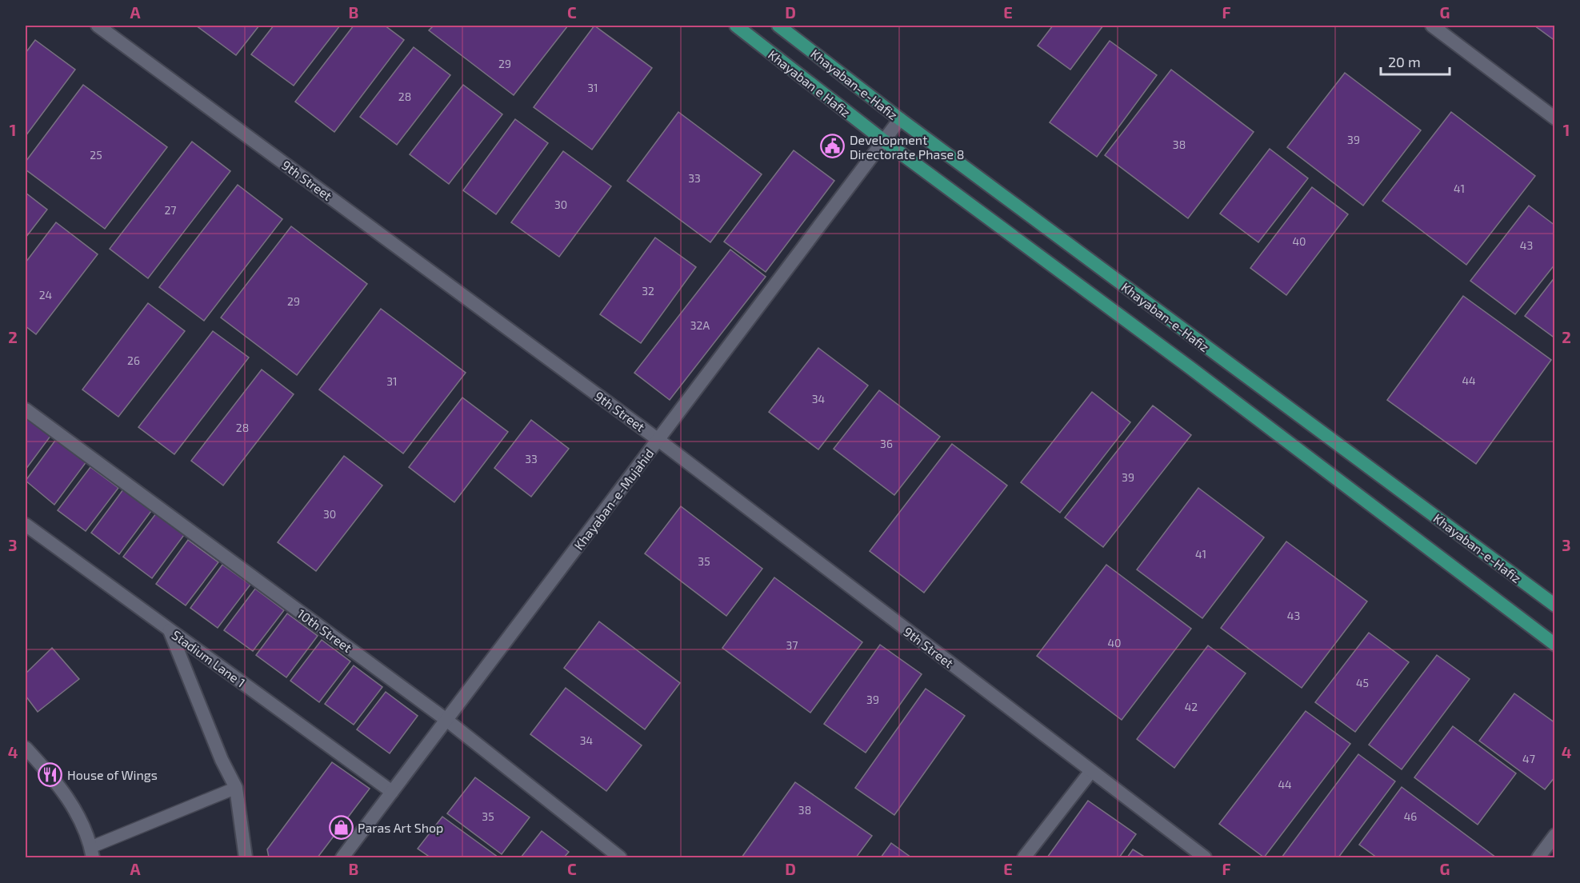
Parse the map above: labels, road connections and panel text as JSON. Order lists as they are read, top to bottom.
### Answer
{
  "streets": {
    "main road": ["Khayaban e Hafiz", "Khayaban-e-Hafiz"],
    "street": [
      "9th Street",
      "Khayaban-e-Mujahid",
      "10th Street",
      "Stadium Lane 1"
    ]
  },
  "crossings": [
    ["Khayaban e Hafiz", "Khayaban-e-Hafiz"],
    ["Khayaban e Hafiz", "Khayaban-e-Mujahid"],
    ["Khayaban-e-Hafiz", "Khayaban-e-Mujahid"],
    ["9th Street", "Khayaban-e-Mujahid"],
    ["Khayaban-e-Mujahid", "10th Street"],
    ["Khayaban-e-Mujahid", "Stadium Lane 1"]
  ],
  "places": {
    "public building": ["Development Directorate Phase 8"],
    "restaurant": ["House of Wings"],
    "shop": ["Paras Art Shop"]
  },
  "house_numbers": [
    "29",
    "31",
    "28",
    "39",
    "38",
    "25",
    "33",
    "41",
    "30",
    "27",
    "40",
    "43",
    "32",
    "24",
    "29",
    "32A",
    "26",
    "44",
    "31",
    "34",
    "28",
    "36",
    "33",
    "39",
    "30",
    "41",
    "35",
    "43",
    "40",
    "37",
    "45",
    "39",
    "42",
    "34",
    "47",
    "44",
    "38",
    "35",
    "46"
  ],
  "scale_bar": "20 m",
  "grid": {
    "columns": [
      "A",
      "B",
      "C",
      "D",
      "E",
      "F",
      "G"
    ],
    "rows": [
      "1",
      "2",
      "3",
      "4"
    ]
  }
}
